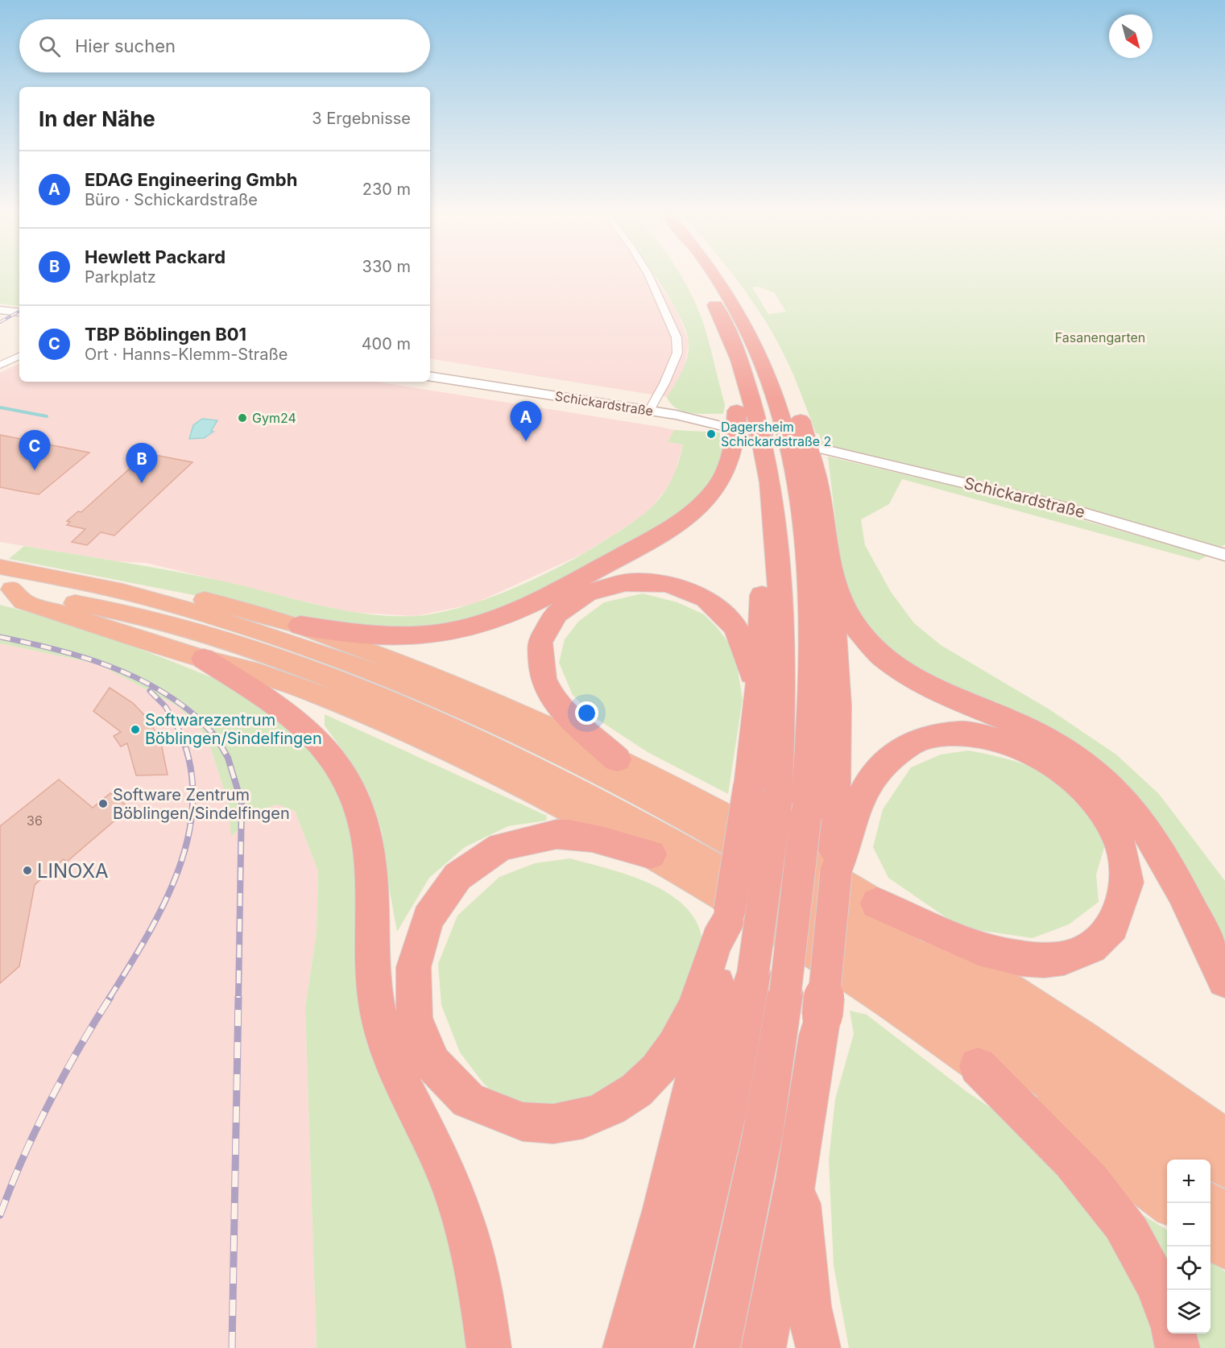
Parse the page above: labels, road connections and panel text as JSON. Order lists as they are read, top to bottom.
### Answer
{
  "streets": {
    "street": ["Schickardstraße"]
  },
  "parks": ["Fasanengarten"],
  "places": [
    "Gym24",
    "Dagersheim Schickardstraße 2",
    "Softwarezentrum Böblingen/Sindelfingen",
    "Software Zentrum Böblingen/Sindelfingen",
    "LINOXA"
  ],
  "house_numbers": ["36"],
  "north": "bottom right",
  "page": {
    "search": "Hier suchen",
    "heading": ["In der Nähe", "3 Ergebnisse"],
    "list": [
      {
        "mark": "A",
        "name": "EDAG Engineering Gmbh",
        "note": "Büro · Schickardstraße",
        "value": "230 m"
      },
      {
        "mark": "B",
        "name": "Hewlett Packard",
        "note": "Parkplatz",
        "value": "330 m"
      },
      {
        "mark": "C",
        "name": "TBP Böblingen B01",
        "note": "Ort · Hanns-Klemm-Straße",
        "value": "400 m"
      }
    ],
    "pins": ["A", "C", "B"],
    "map_buttons": ["+", "−"]
  }
}
